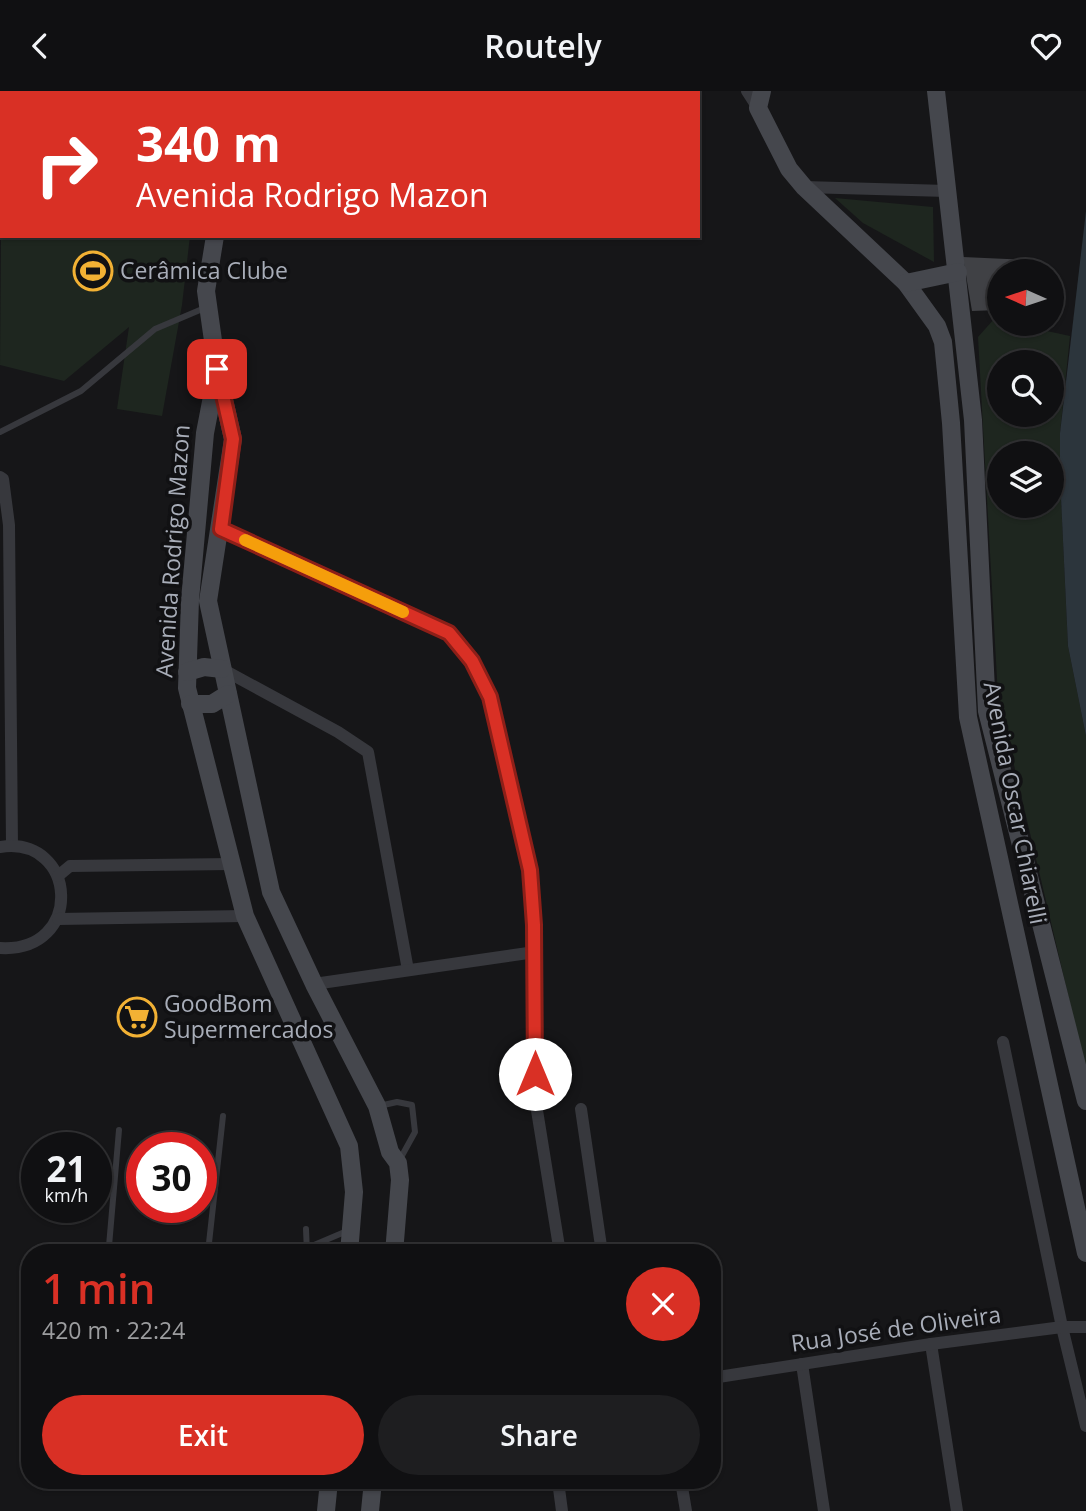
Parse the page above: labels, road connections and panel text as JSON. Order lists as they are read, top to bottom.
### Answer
{
  "streets": {
    "main road": ["Avenida Rodrigo Mazon", "Avenida Oscar Chiarelli"],
    "street": ["Rua José de Oliveira"]
  },
  "places": {
    "sports": ["Cerâmica Clube"],
    "supermarket": ["GoodBom Supermercados"]
  },
  "north": "left",
  "page": {
    "header": "Routely",
    "turn": ["340 m", "Avenida Rodrigo Mazon"],
    "speed": "21 km/h",
    "limit": "30",
    "heading": ["1 min", "420 m · 22:24"],
    "buttons": ["Exit", "Share"]
  }
}
